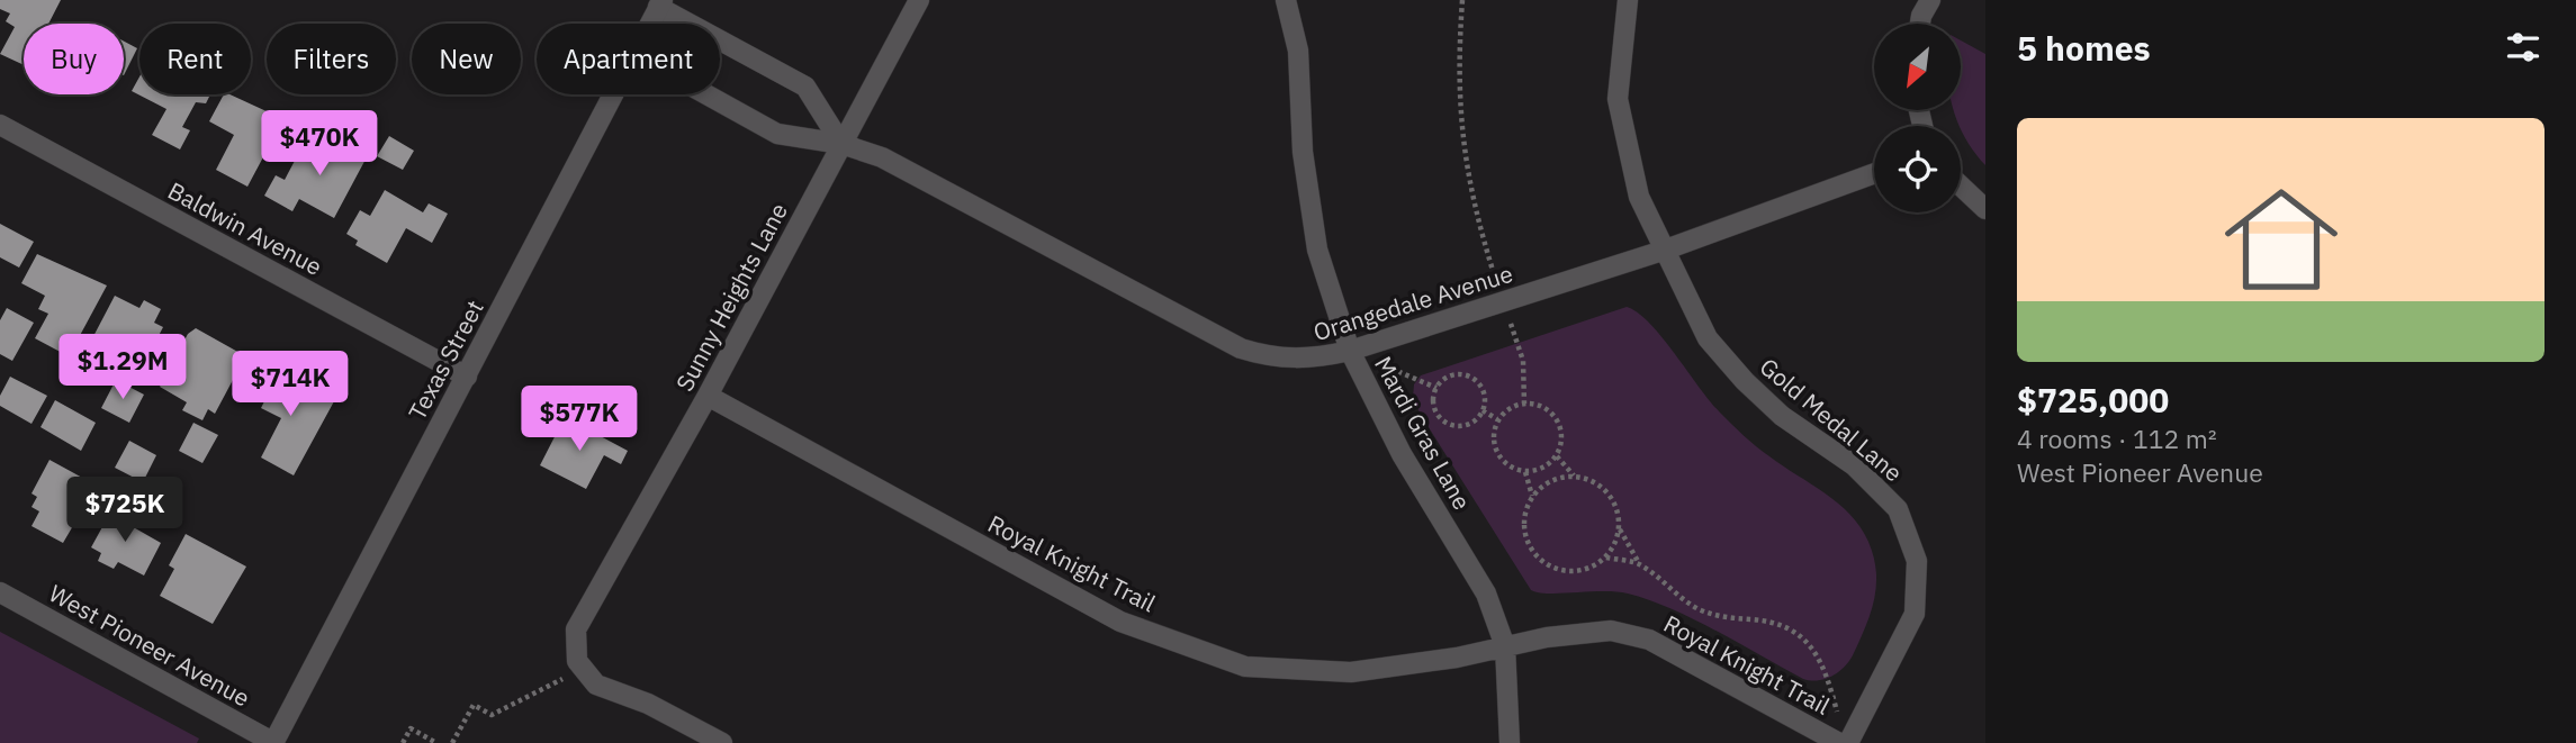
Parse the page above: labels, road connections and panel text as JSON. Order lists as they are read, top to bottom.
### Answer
{
  "streets": {
    "street": [
      "Baldwin Avenue",
      "Sunny Heights Lane",
      "Orangedale Avenue",
      "Texas Street",
      "Gold Medal Lane",
      "Mardi Gras Lane",
      "Royal Knight Trail",
      "West Pioneer Avenue"
    ]
  },
  "crossings": [
    ["Baldwin Avenue", "Texas Street"],
    ["Sunny Heights Lane", "Orangedale Avenue"],
    ["Sunny Heights Lane", "Royal Knight Trail"],
    ["Orangedale Avenue", "Gold Medal Lane"],
    ["Orangedale Avenue", "Mardi Gras Lane"],
    ["Texas Street", "West Pioneer Avenue"],
    ["Mardi Gras Lane", "Royal Knight Trail"]
  ],
  "north": "bottom left",
  "page": {
    "heading": "5 homes",
    "chip": [
      "Buy",
      "Rent",
      "Filters",
      "New",
      "Apartment"
    ],
    "list": [
      {
        "name": "$725,000",
        "note": "4 rooms · 112 m² · West Pioneer Avenue"
      }
    ],
    "price": [
      "$470K",
      "$1.29M",
      "$714K",
      "$577K",
      "$725K"
    ]
  }
}
